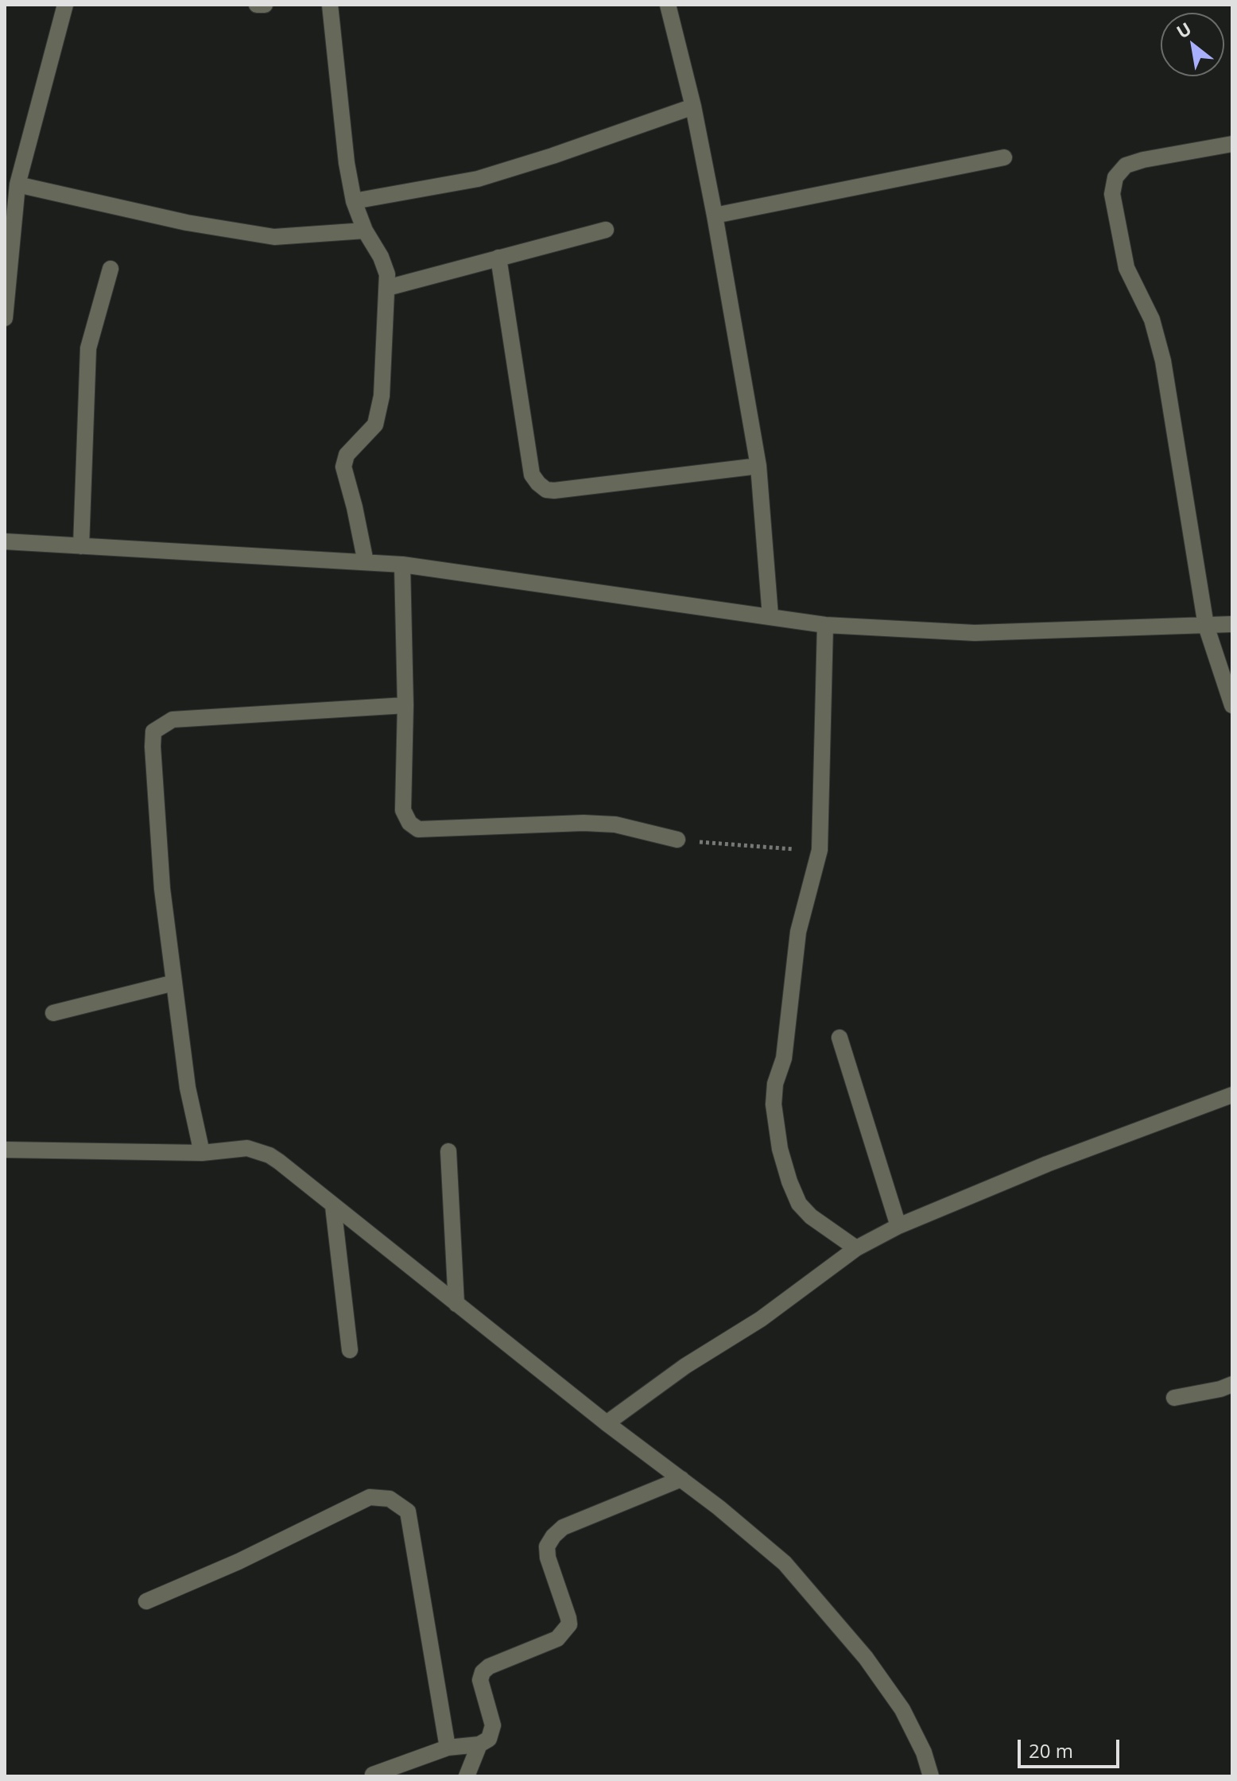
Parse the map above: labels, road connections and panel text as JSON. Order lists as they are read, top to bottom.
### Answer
{
  "scale_bar": "20 m",
  "north": "top left"
}
